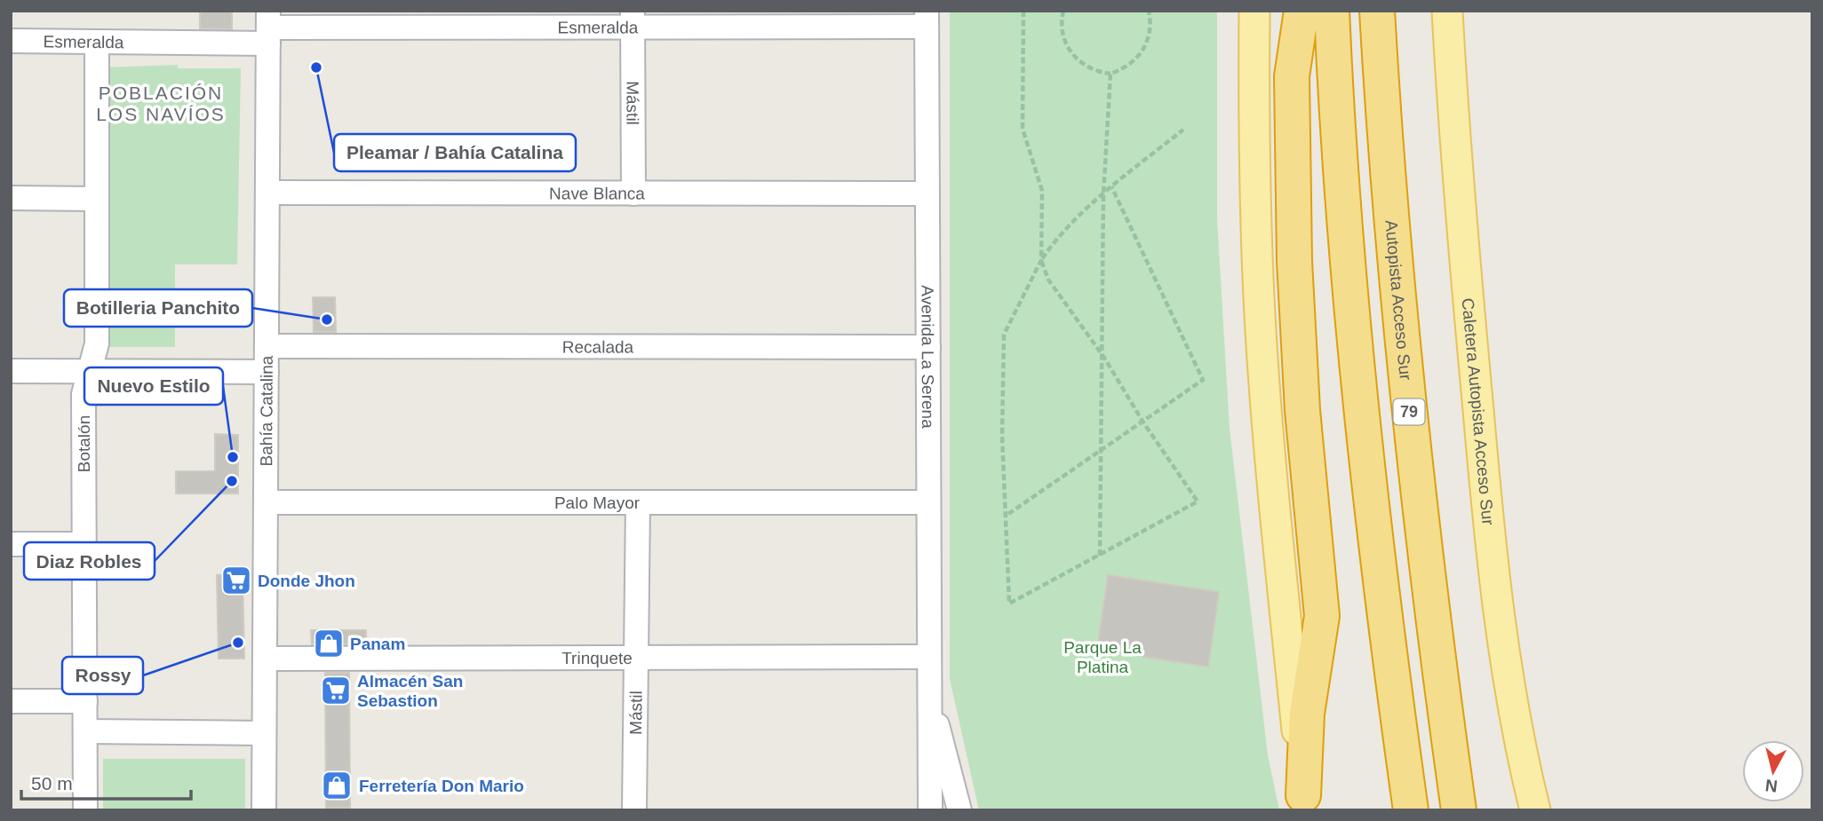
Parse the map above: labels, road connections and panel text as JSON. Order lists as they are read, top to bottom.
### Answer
{
  "streets": {
    "highway": ["Autopista Acceso Sur", "79"],
    "main road": ["Caletera Autopista Acceso Sur"],
    "street": [
      "Esmeralda",
      "Mástil",
      "Nave Blanca",
      "Recalada",
      "Avenida La Serena",
      "Bahía Catalina",
      "Botalón",
      "Palo Mayor",
      "Trinquete"
    ]
  },
  "crossings": [
    ["Esmeralda", "Mástil"],
    ["Esmeralda", "Avenida La Serena"],
    ["Esmeralda", "Bahía Catalina"],
    ["Esmeralda", "Botalón"],
    ["Mástil", "Nave Blanca"],
    ["Mástil", "Palo Mayor"],
    ["Mástil", "Trinquete"],
    ["Nave Blanca", "Avenida La Serena"],
    ["Nave Blanca", "Bahía Catalina"],
    ["Recalada", "Avenida La Serena"],
    ["Recalada", "Bahía Catalina"],
    ["Avenida La Serena", "Palo Mayor"],
    ["Avenida La Serena", "Trinquete"],
    ["Bahía Catalina", "Palo Mayor"],
    ["Bahía Catalina", "Trinquete"]
  ],
  "districts": ["POBLACIÓN LOS NAVÍOS"],
  "parks": ["Parque La Platina"],
  "places": {
    "other": [
      "Pleamar / Bahía Catalina",
      "Botilleria Panchito",
      "Nuevo Estilo",
      "Diaz Robles",
      "Rossy"
    ],
    "supermarket": ["Donde Jhon", "Almacén San Sebastion"],
    "shop": ["Panam", "Ferretería Don Mario"]
  },
  "scale_bar": "50 m",
  "north": "bottom"
}
